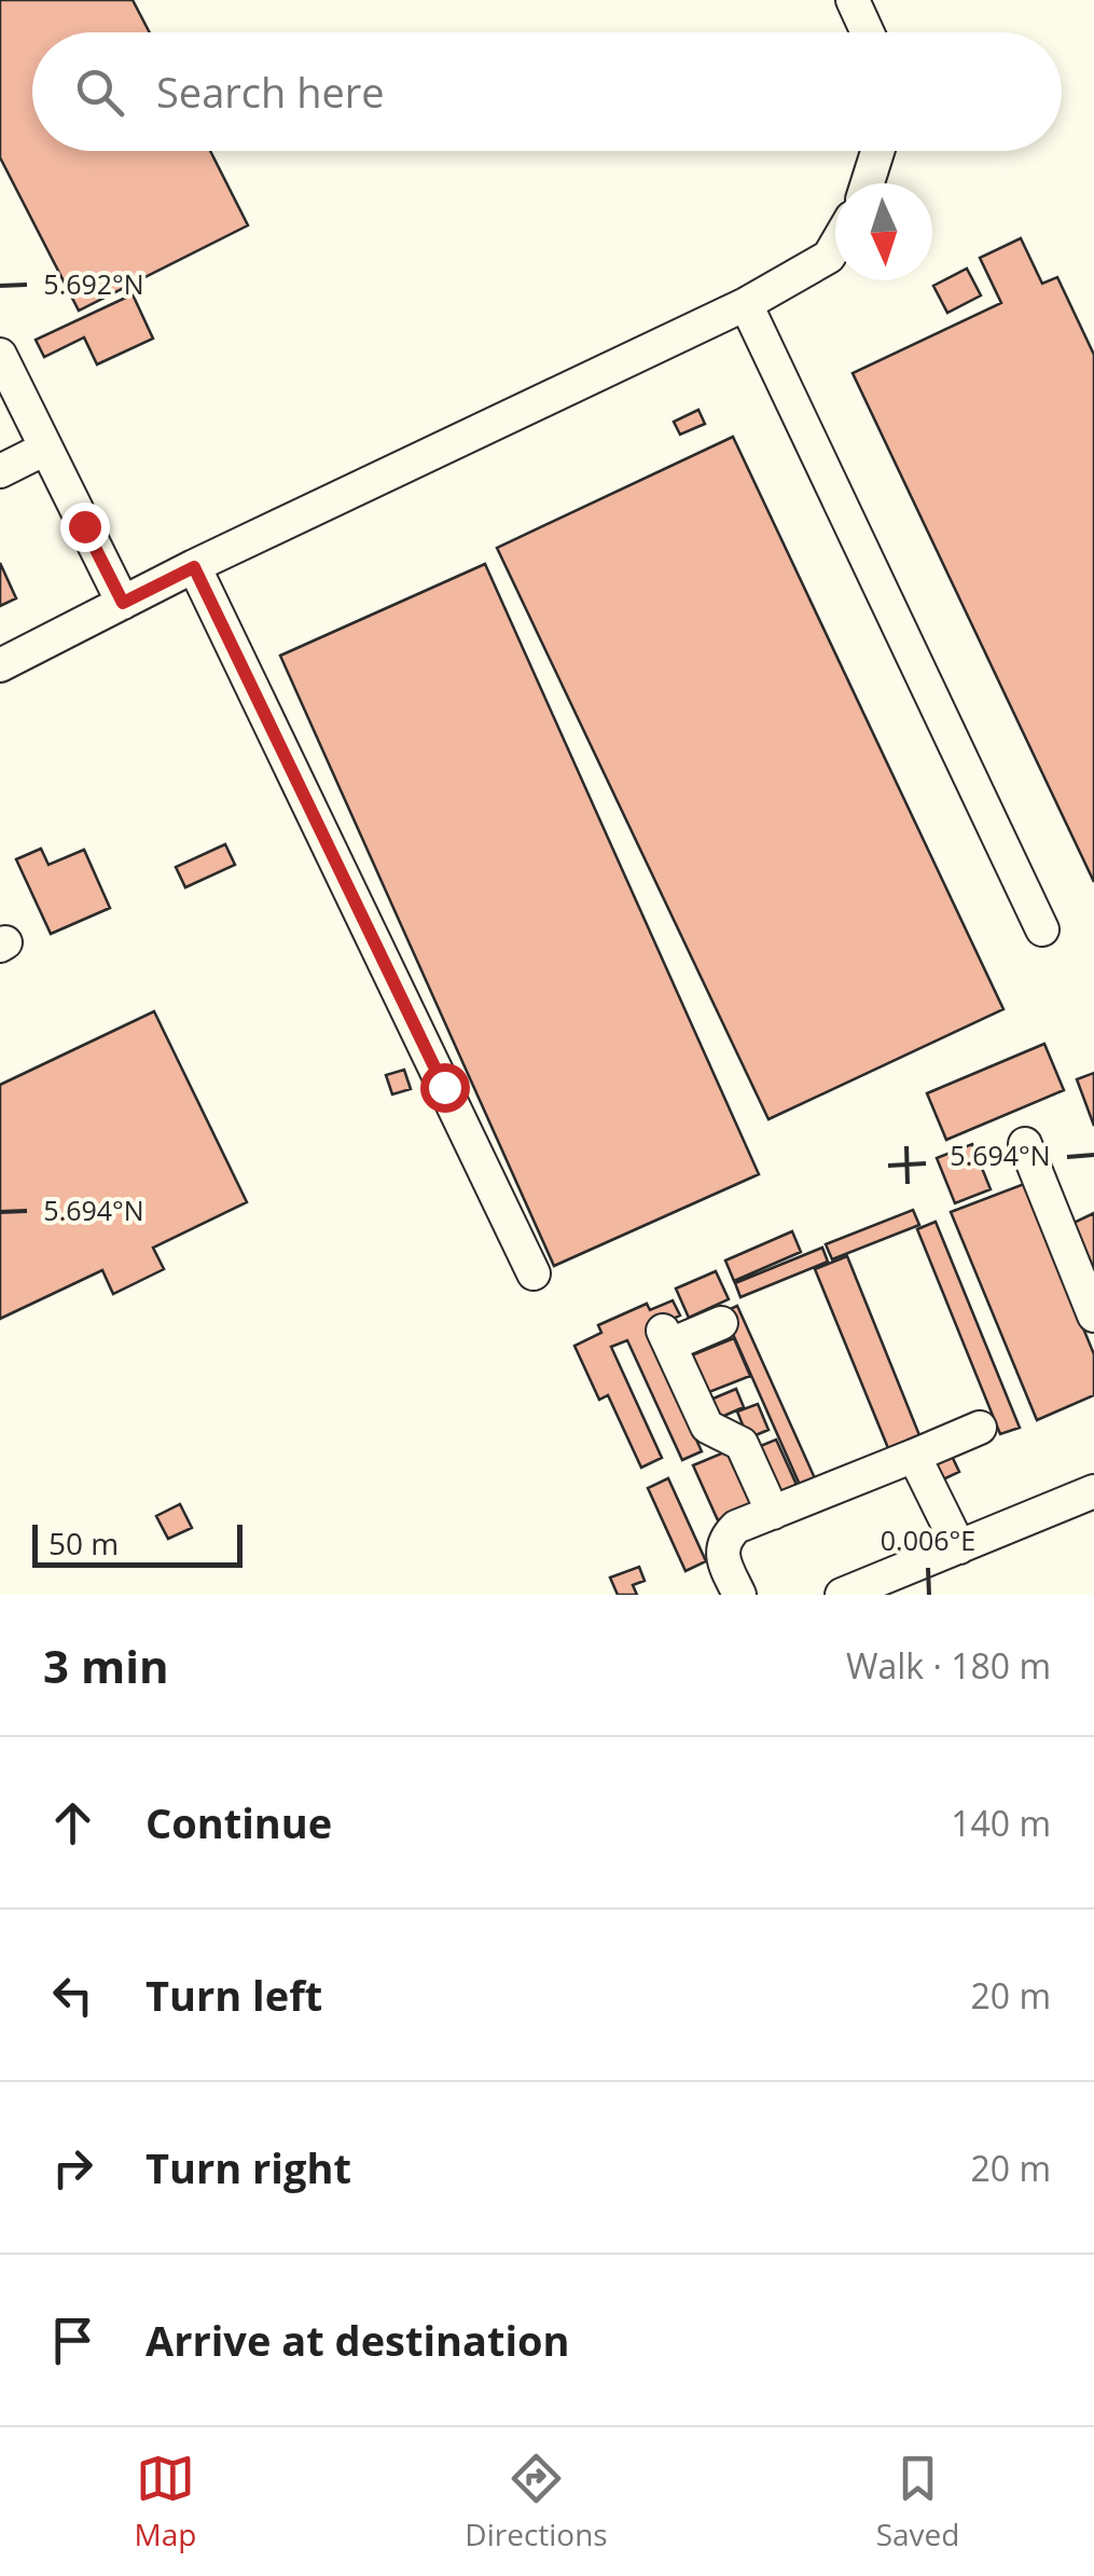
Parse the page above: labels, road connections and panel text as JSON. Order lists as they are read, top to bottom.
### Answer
{
  "scale_bar": "50 m",
  "north": "bottom",
  "page": {
    "search": "Search here",
    "scale": "50 m",
    "heading": ["3 min", "Walk · 180 m"],
    "list": [
      ["Continue", "140 m"],
      ["Turn left", "20 m"],
      ["Turn right", "20 m"],
      "Arrive at destination"
    ],
    "nav": ["Map", "Directions", "Saved"]
  },
  "coordinates": ["5.692°N", "5.694°N", "0.006°E"]
}
